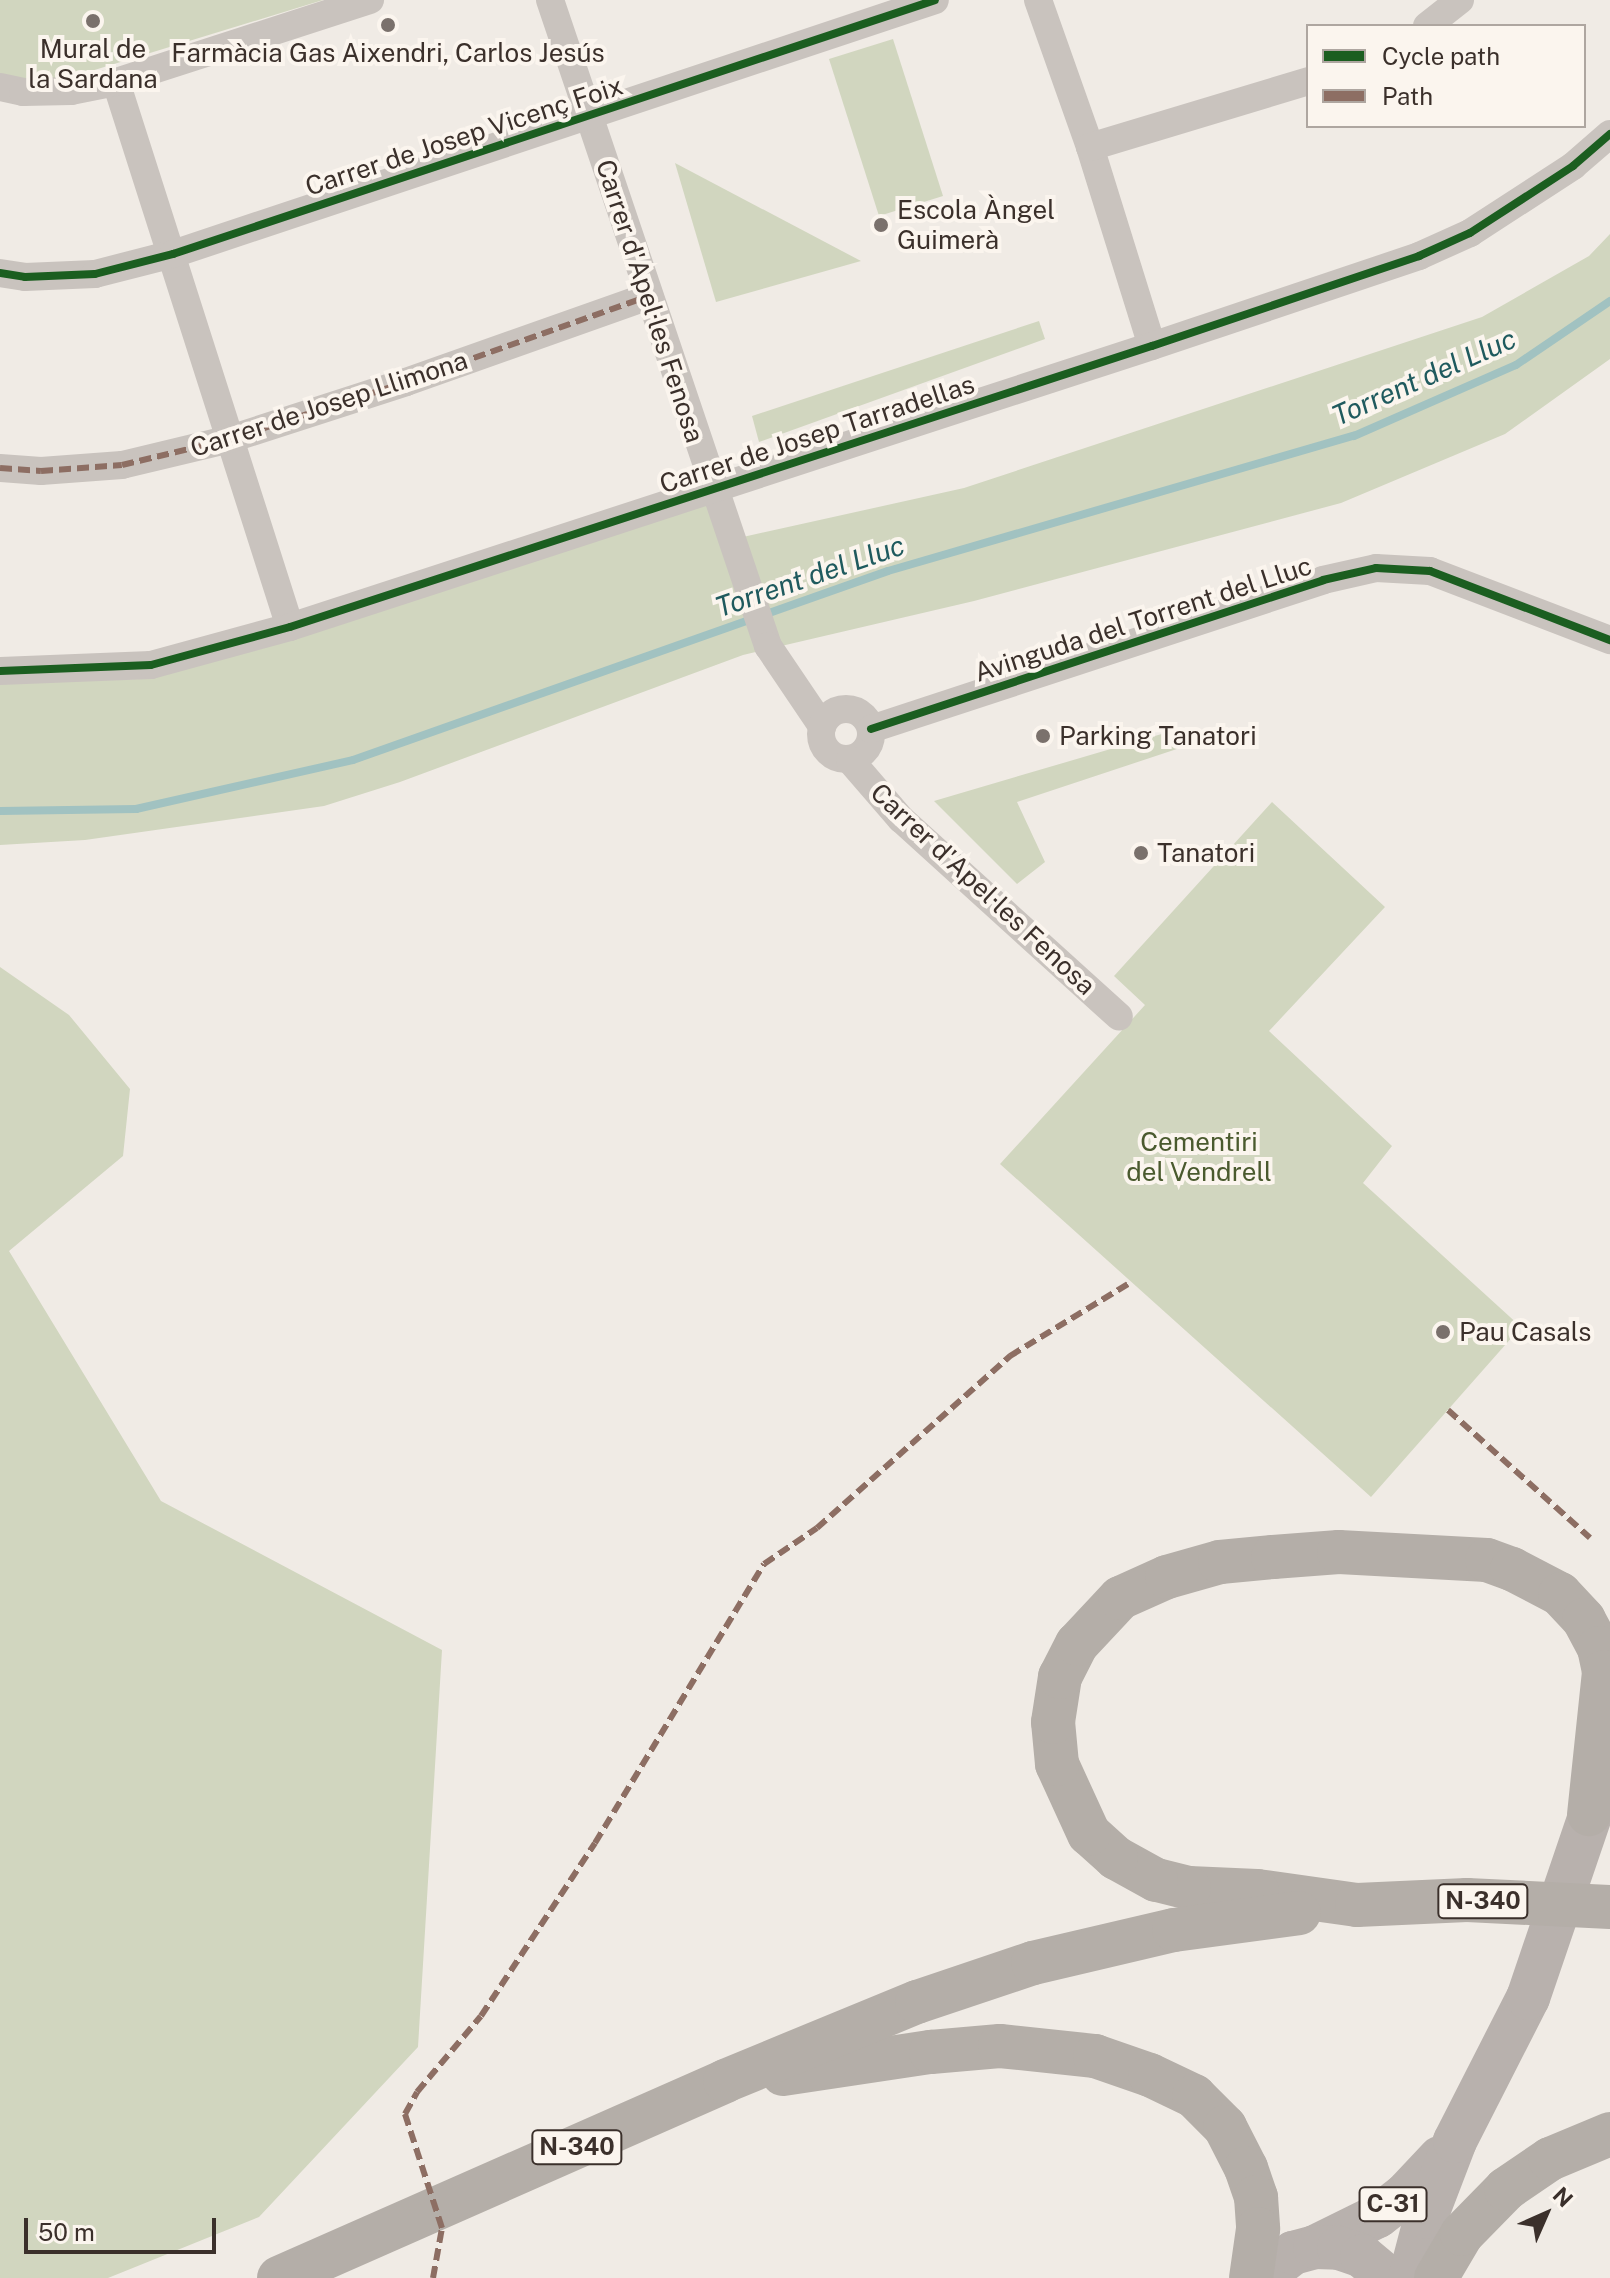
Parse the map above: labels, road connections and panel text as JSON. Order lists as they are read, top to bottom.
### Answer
{
  "streets": {
    "highway": ["N-340", "C-31"],
    "street": [
      "Carrer de Josep Vicenç Foix",
      "Carrer d'Apel·les Fenosa",
      "Carrer de Josep Llimona",
      "Carrer de Josep Tarradellas",
      "Avinguda del Torrent del Lluc"
    ]
  },
  "crossings": [
    ["Carrer de Josep Vicenç Foix", "Carrer d'Apel·les Fenosa"],
    ["Carrer d'Apel·les Fenosa", "Carrer de Josep Llimona"],
    ["Carrer d'Apel·les Fenosa", "Carrer de Josep Tarradellas"],
    ["Carrer d'Apel·les Fenosa", "Avinguda del Torrent del Lluc"]
  ],
  "water": ["Torrent del Lluc"],
  "parks": ["Cementiri del Vendrell"],
  "places": [
    "Mural de la Sardana",
    "Farmàcia Gas Aixendri, Carlos Jesús",
    "Escola Àngel Guimerà",
    "Parking Tanatori",
    "Tanatori",
    "Pau Casals"
  ],
  "legend": ["Cycle path", "Path"],
  "scale_bar": "50 m",
  "north": "top right"
}
